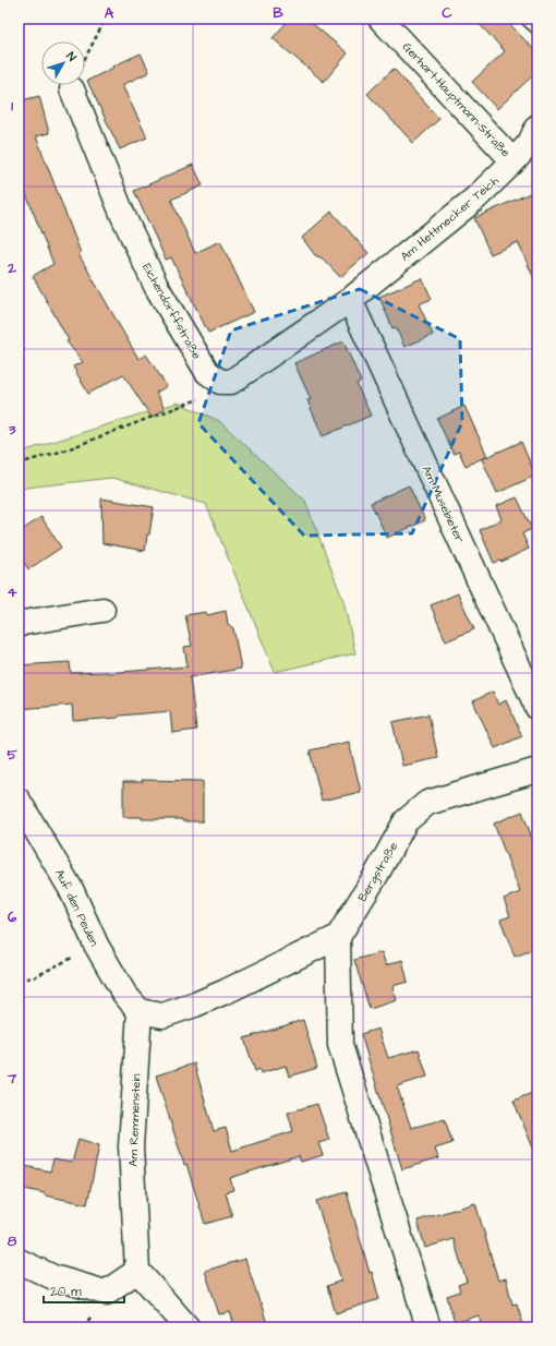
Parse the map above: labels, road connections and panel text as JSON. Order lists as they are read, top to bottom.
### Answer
{
  "streets": {
    "street": [
      "Gerhart-Hauptmann-Straße",
      "Am Hettmecker Teich",
      "Eichendorffstraße",
      "Am Musebieter",
      "Bergstraße",
      "Auf den Peulen",
      "Am Remmenstein"
    ]
  },
  "crossings": [
    ["Gerhart-Hauptmann-Straße", "Am Hettmecker Teich"],
    ["Am Hettmecker Teich", "Am Musebieter"],
    ["Auf den Peulen", "Am Remmenstein"]
  ],
  "scale_bar": "20 m",
  "north": "top right",
  "grid": {
    "columns": ["A", "B", "C"],
    "rows": [
      "1",
      "2",
      "3",
      "4",
      "5",
      "6",
      "7",
      "8"
    ]
  }
}
